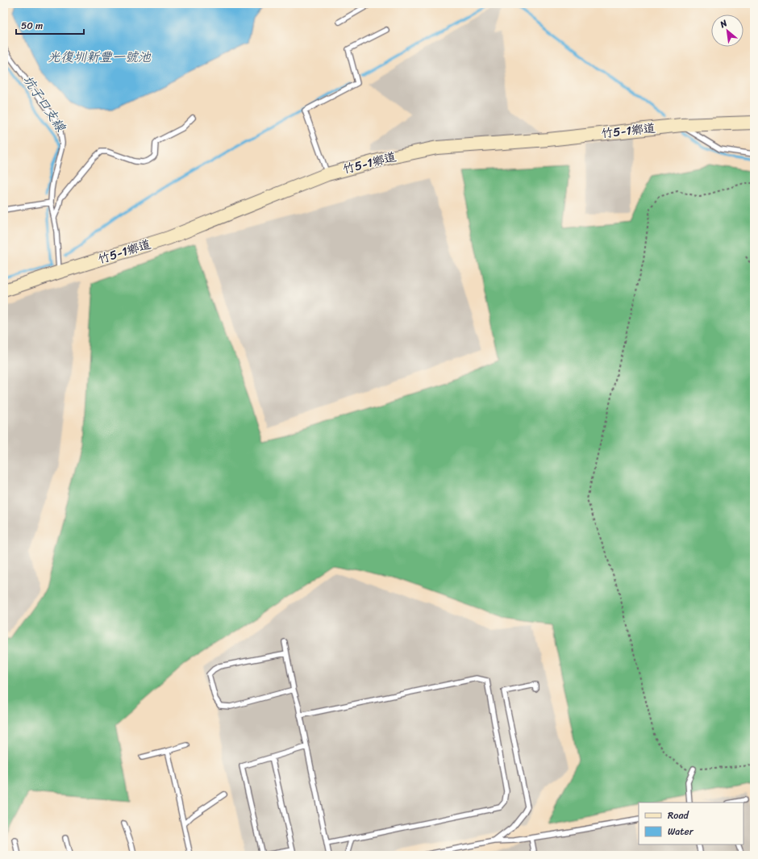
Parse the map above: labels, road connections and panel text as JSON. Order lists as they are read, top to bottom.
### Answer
{
  "streets": {
    "street": ["竹5-1鄉道"]
  },
  "water": ["光復圳新豐一號池", "坑子口支線"],
  "legend": ["Road", "Water"],
  "scale_bar": "50 m",
  "north": "top left"
}
